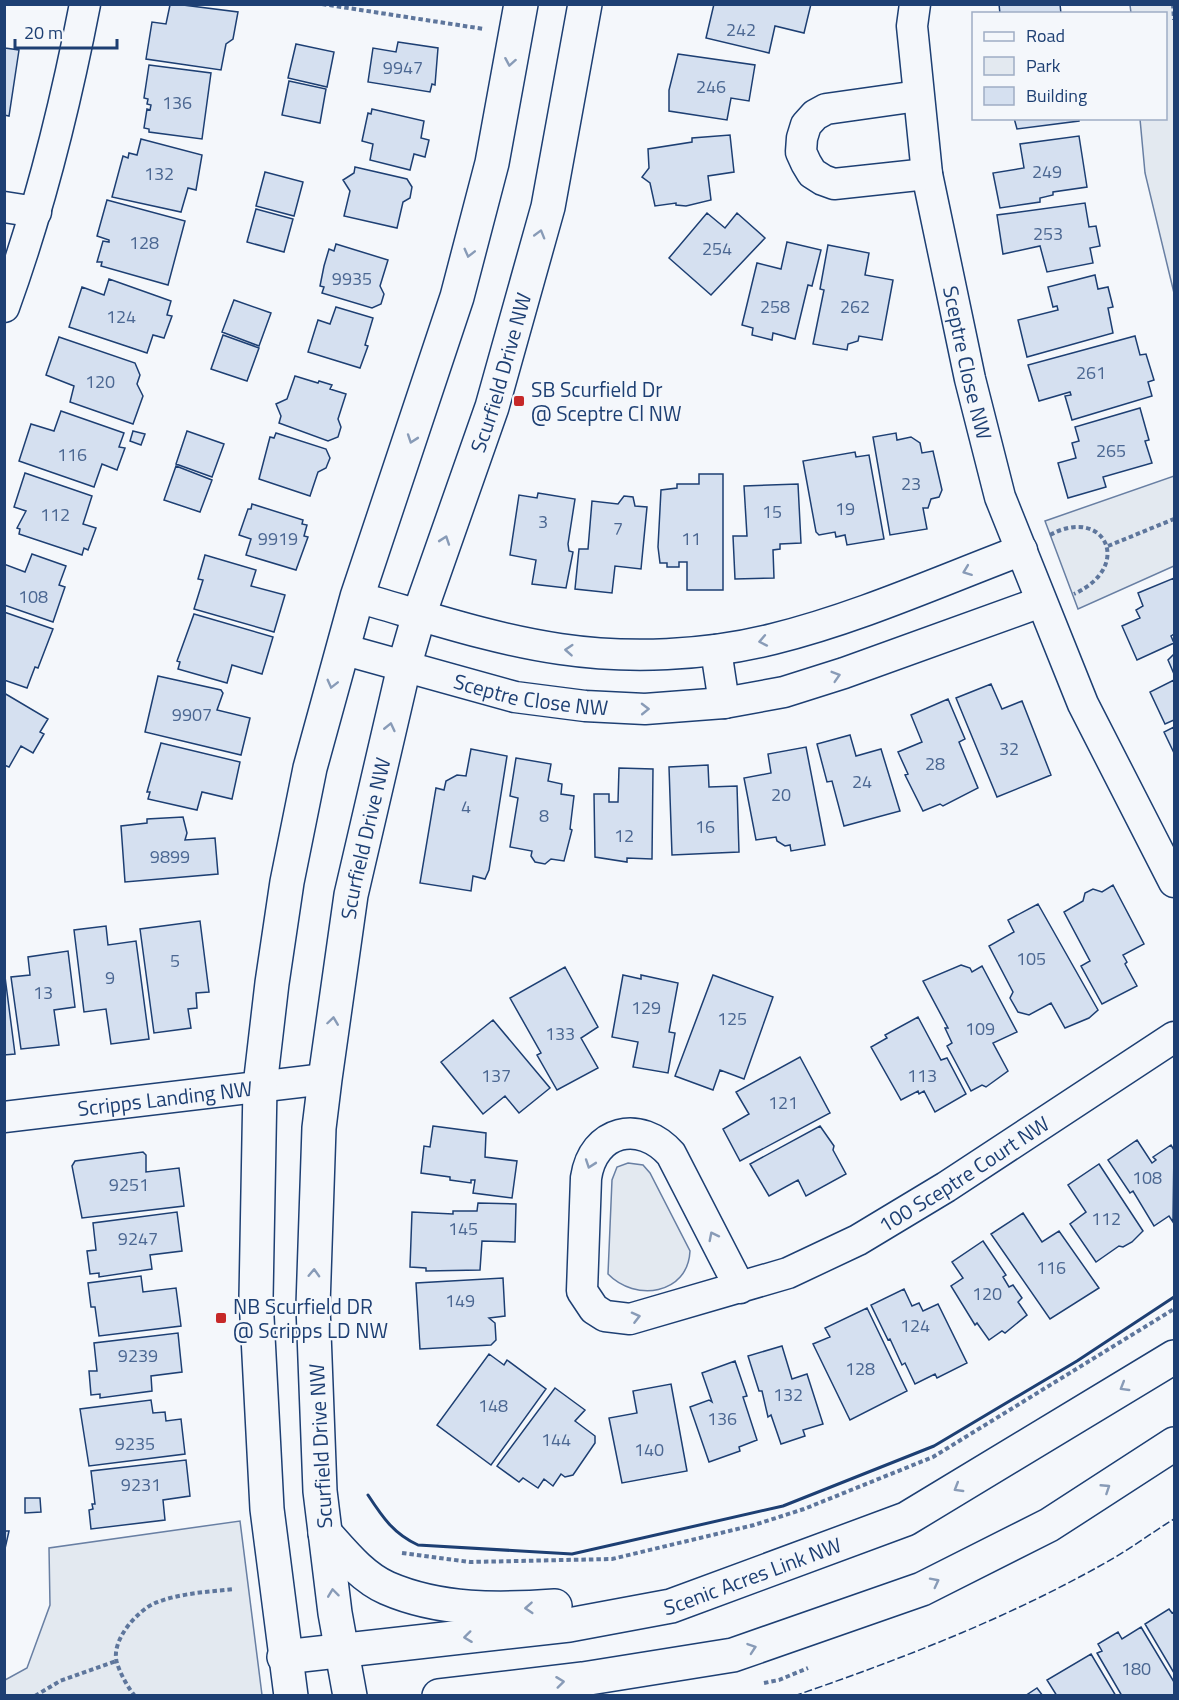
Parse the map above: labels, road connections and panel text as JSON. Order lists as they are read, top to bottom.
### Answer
{
  "streets": {
    "street": [
      "Sceptre Close NW",
      "Scurfield Drive NW",
      "Scripps Landing NW",
      "100 Sceptre Court NW",
      "Scenic Acres Link NW"
    ]
  },
  "crossings": [
    ["Sceptre Close NW", "Scurfield Drive NW"],
    ["Scurfield Drive NW", "Scripps Landing NW"],
    ["Scurfield Drive NW", "Scenic Acres Link NW"]
  ],
  "places": {
    "transit": ["SB Scurfield Dr @ Sceptre Cl NW", "NB Scurfield DR @ Scripps LD NW"]
  },
  "house_numbers": [
    "242",
    "9947",
    "246",
    "136",
    "249",
    "132",
    "253",
    "128",
    "254",
    "9935",
    "258",
    "262",
    "124",
    "261",
    "120",
    "265",
    "116",
    "23",
    "19",
    "15",
    "112",
    "3",
    "7",
    "9919",
    "11",
    "108",
    "9907",
    "32",
    "28",
    "24",
    "20",
    "4",
    "8",
    "16",
    "12",
    "9899",
    "105",
    "5",
    "9",
    "13",
    "129",
    "125",
    "109",
    "133",
    "137",
    "113",
    "121",
    "108",
    "9251",
    "112",
    "145",
    "9247",
    "116",
    "120",
    "149",
    "124",
    "9239",
    "128",
    "132",
    "148",
    "136",
    "144",
    "9235",
    "140",
    "9231",
    "180"
  ],
  "legend": ["Road", "Park", "Building"],
  "scale_bar": "20 m"
}
